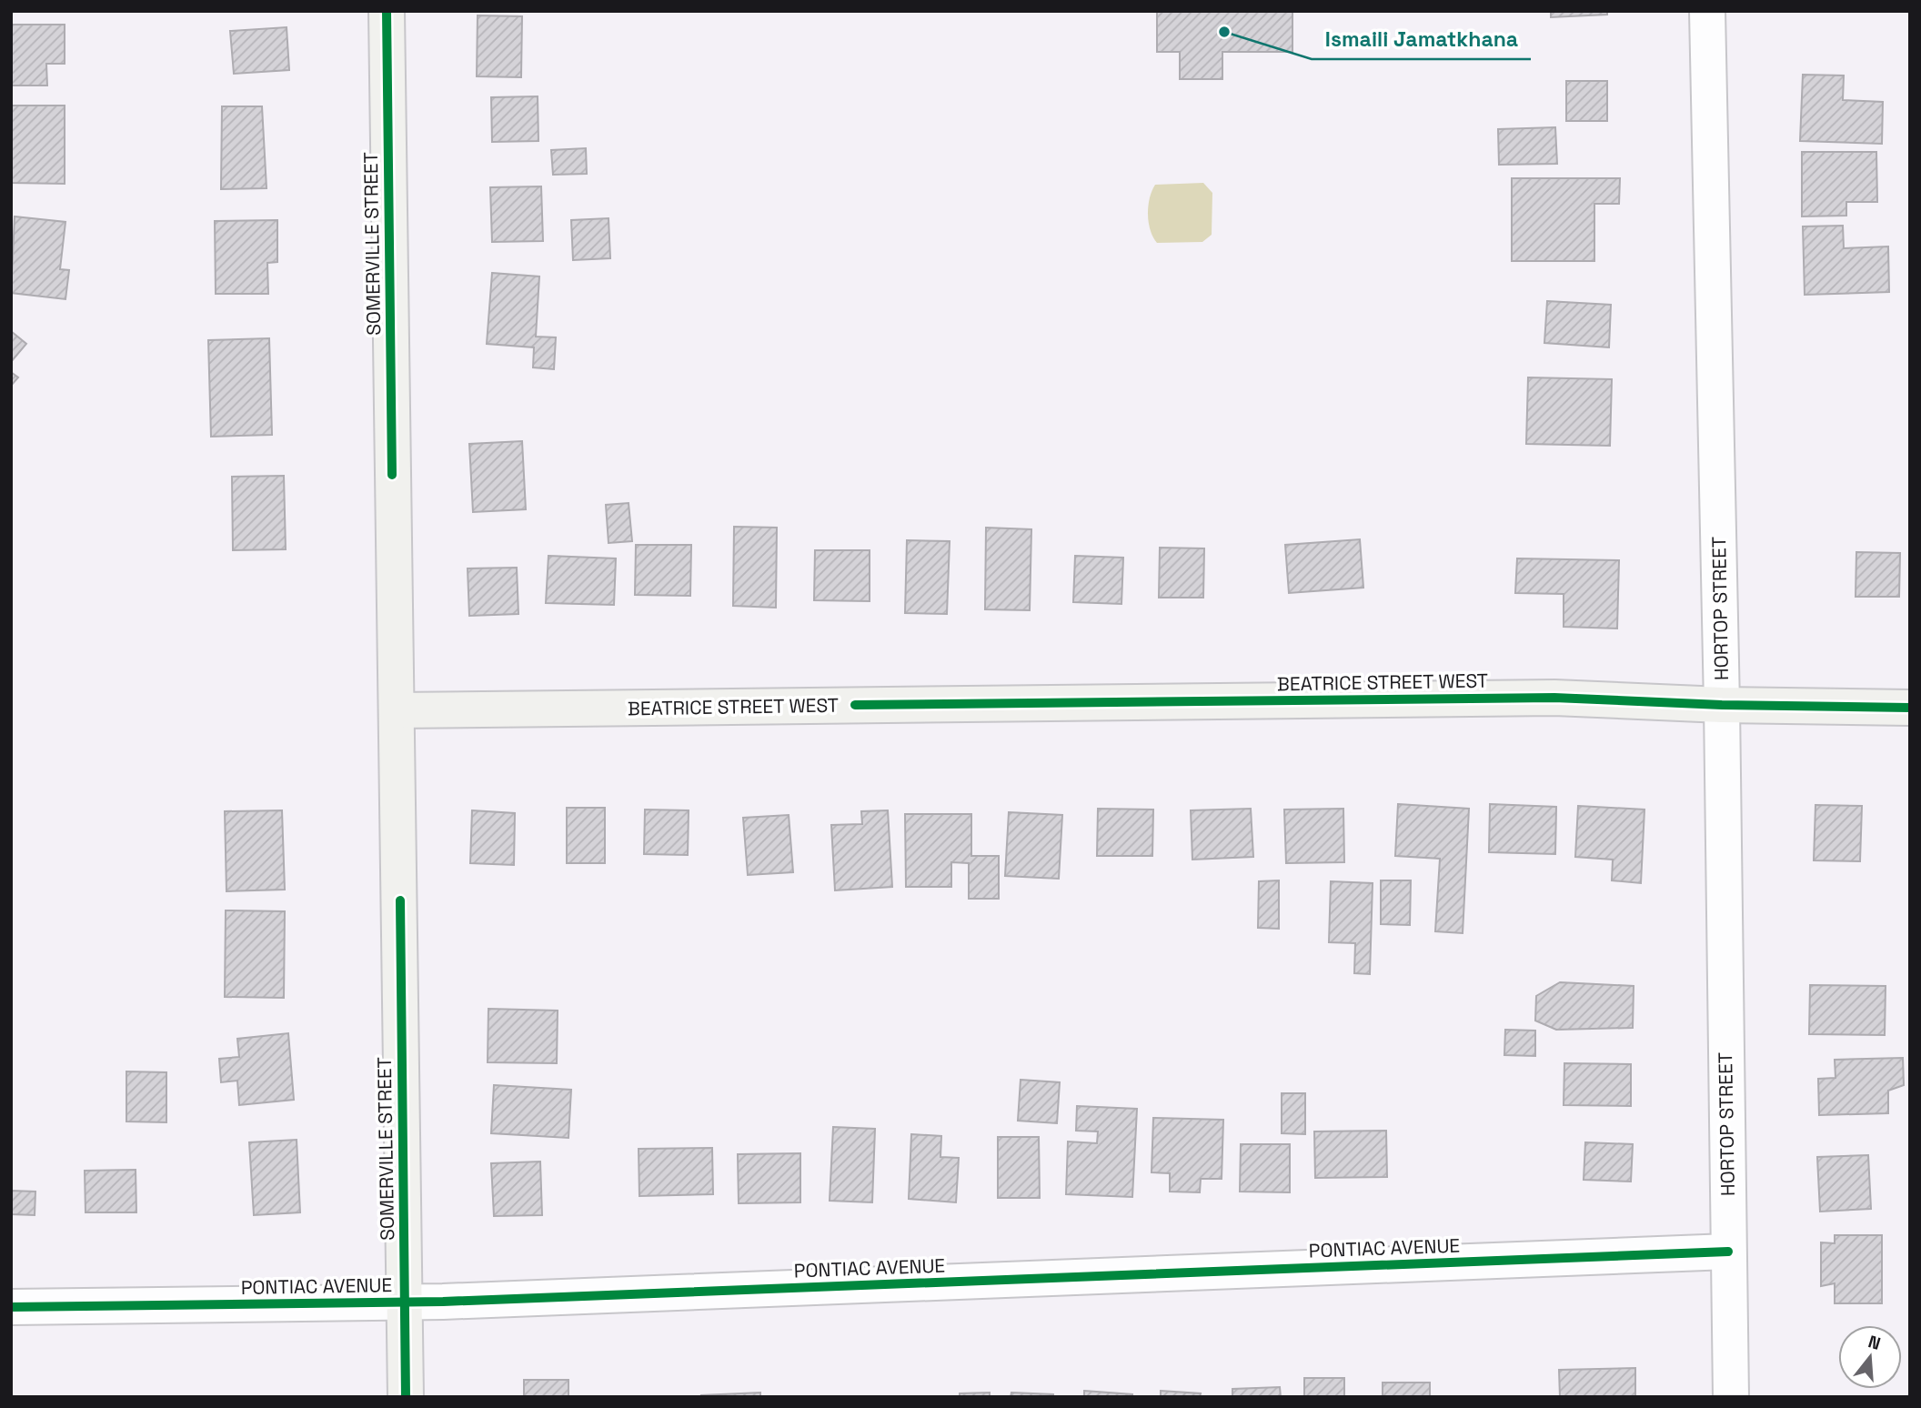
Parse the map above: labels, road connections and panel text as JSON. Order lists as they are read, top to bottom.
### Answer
{
  "streets": {
    "street": [
      "SOMERVILLE STREET",
      "HORTOP STREET",
      "BEATRICE STREET WEST",
      "PONTIAC AVENUE"
    ]
  },
  "crossings": [
    ["SOMERVILLE STREET", "BEATRICE STREET WEST"],
    ["SOMERVILLE STREET", "PONTIAC AVENUE"],
    ["HORTOP STREET", "BEATRICE STREET WEST"],
    ["HORTOP STREET", "PONTIAC AVENUE"]
  ],
  "places": ["Ismaili Jamatkhana"],
  "north": "top"
}
